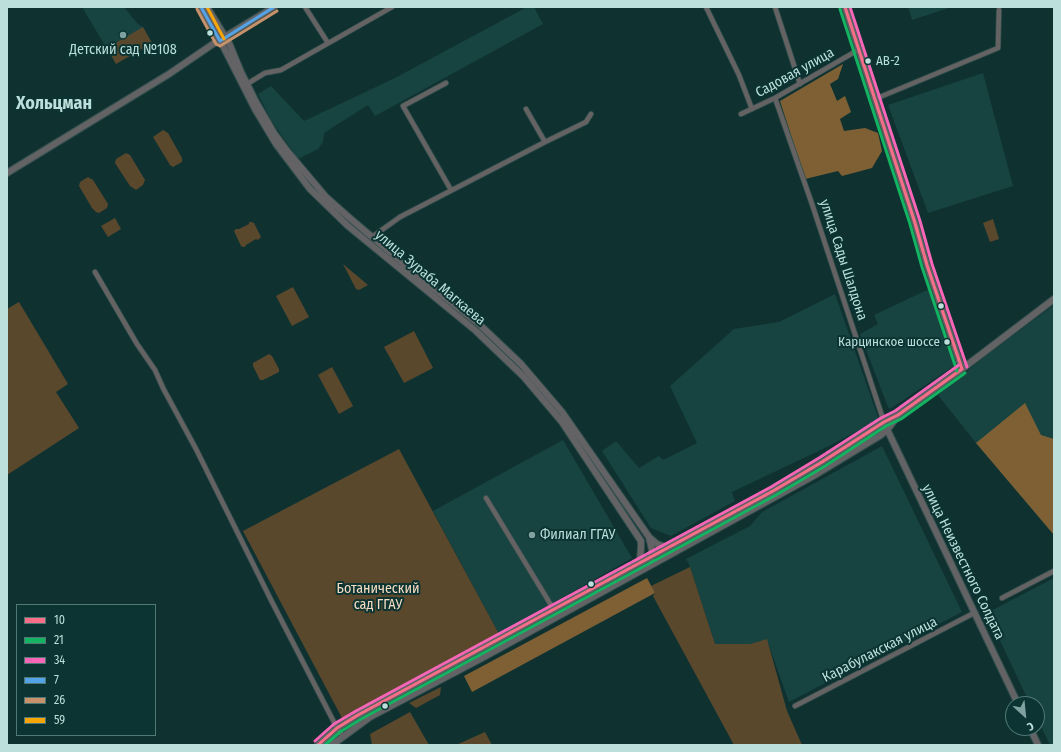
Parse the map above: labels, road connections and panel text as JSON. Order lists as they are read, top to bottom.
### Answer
{
  "streets": {
    "main road": ["улица Сады Шалдона", "улица Зураба Магкаева", "улица Неизвестного Солдата"],
    "street": ["Садовая улица", "Карабулакская улица"]
  },
  "crossings": [
    ["Садовая улица", "улица Сады Шалдона"],
    ["улица Сады Шалдона", "улица Неизвестного Солдата"],
    ["улица Неизвестного Солдата", "Карабулакская улица"]
  ],
  "districts": ["Хольцман"],
  "parks": ["Ботанический сад ГГАУ"],
  "places": [
    "Детский сад №108",
    "АВ-2",
    "Карцинское шоссе",
    "Филиал ГГАУ"
  ],
  "lines": [
    "transit line 10",
    "transit line 34",
    "transit line 7",
    "transit line 59",
    "transit line 21",
    "transit line 26"
  ],
  "legend": [
    "10",
    "21",
    "34",
    "7",
    "26",
    "59"
  ],
  "north": "bottom right"
}
